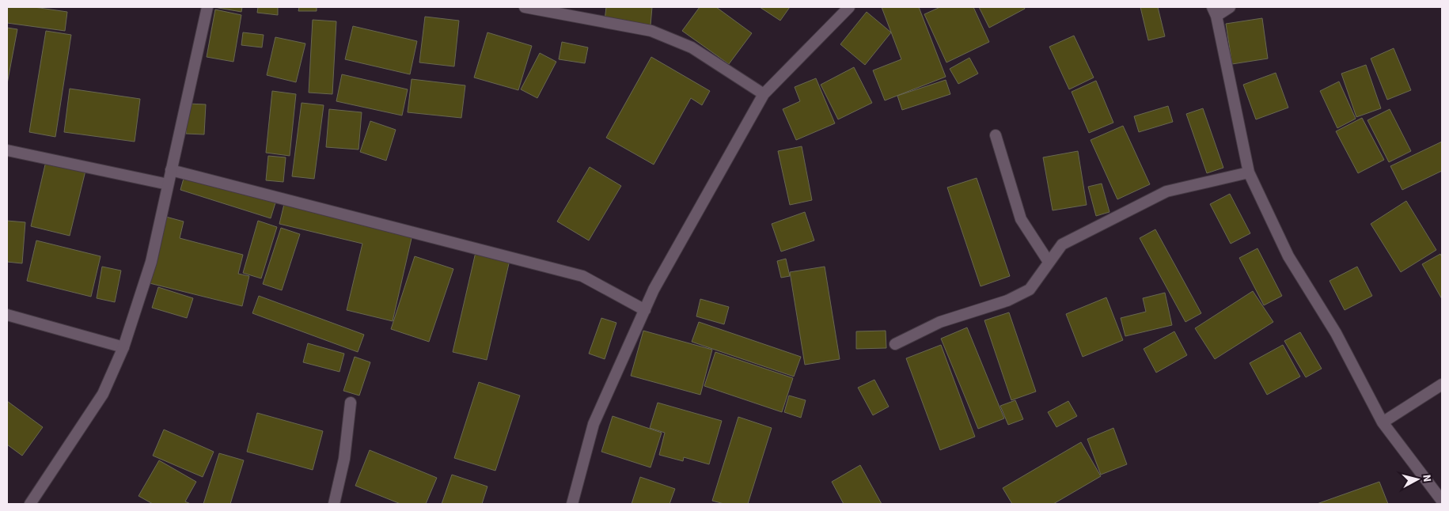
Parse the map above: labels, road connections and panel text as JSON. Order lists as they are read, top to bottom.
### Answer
{
  "north": "right"
}
